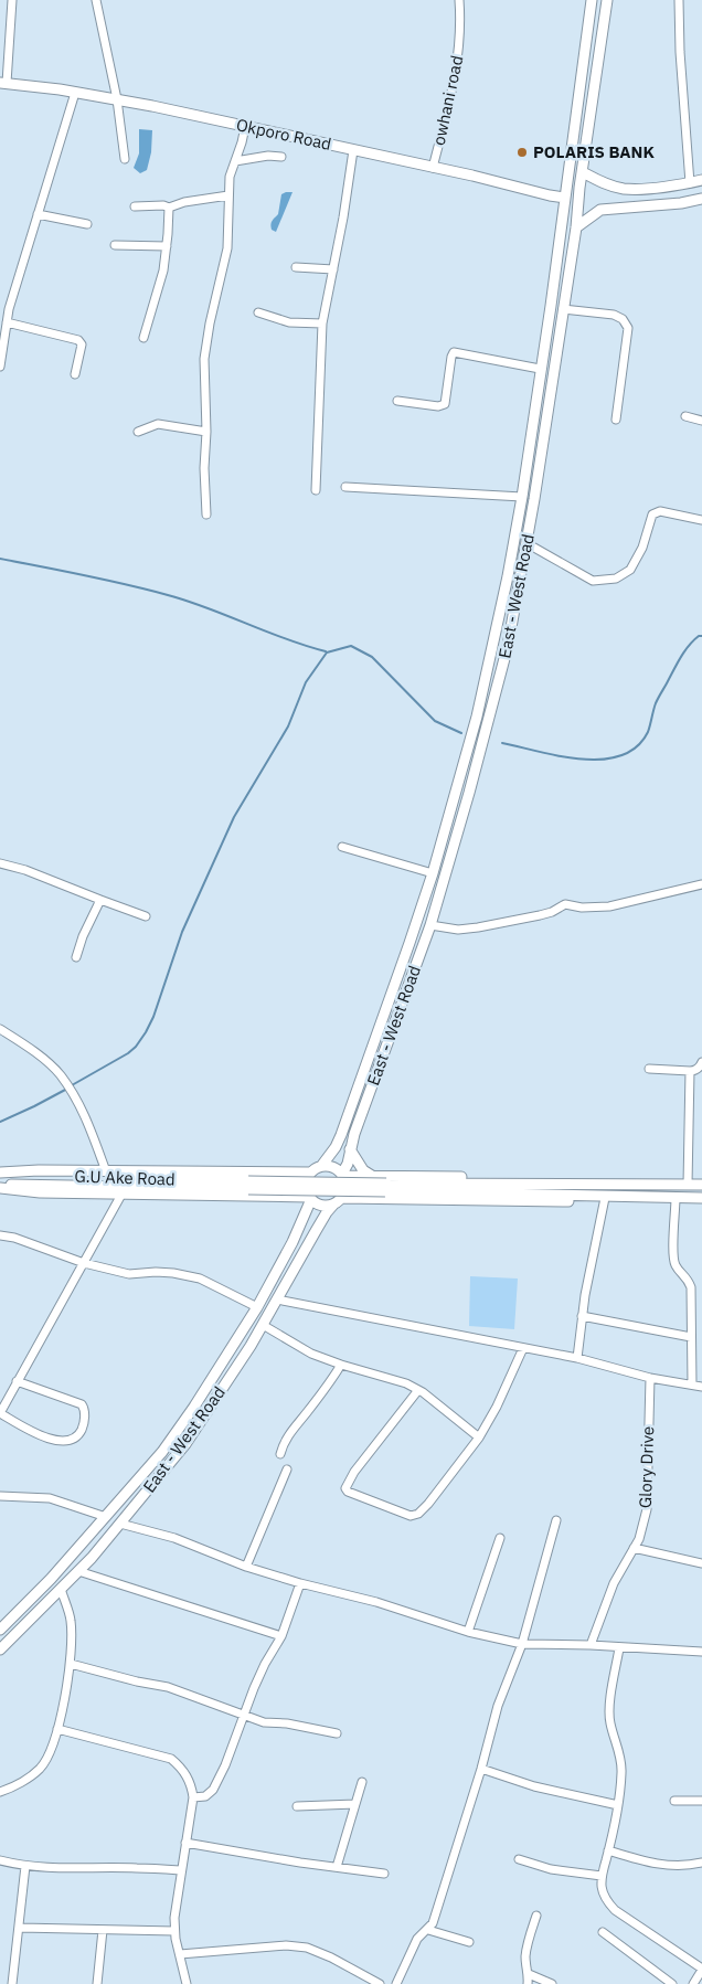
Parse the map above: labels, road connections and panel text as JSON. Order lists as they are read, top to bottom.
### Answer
{
  "streets": {
    "main road": ["Okporo Road", "East - West Road", "G.U Ake Road"],
    "street": ["owhani road", "Glory Drive"]
  },
  "crossings": [
    ["owhani road", "Okporo Road"],
    ["Okporo Road", "East - West Road"]
  ],
  "places": ["POLARIS BANK"]
}
